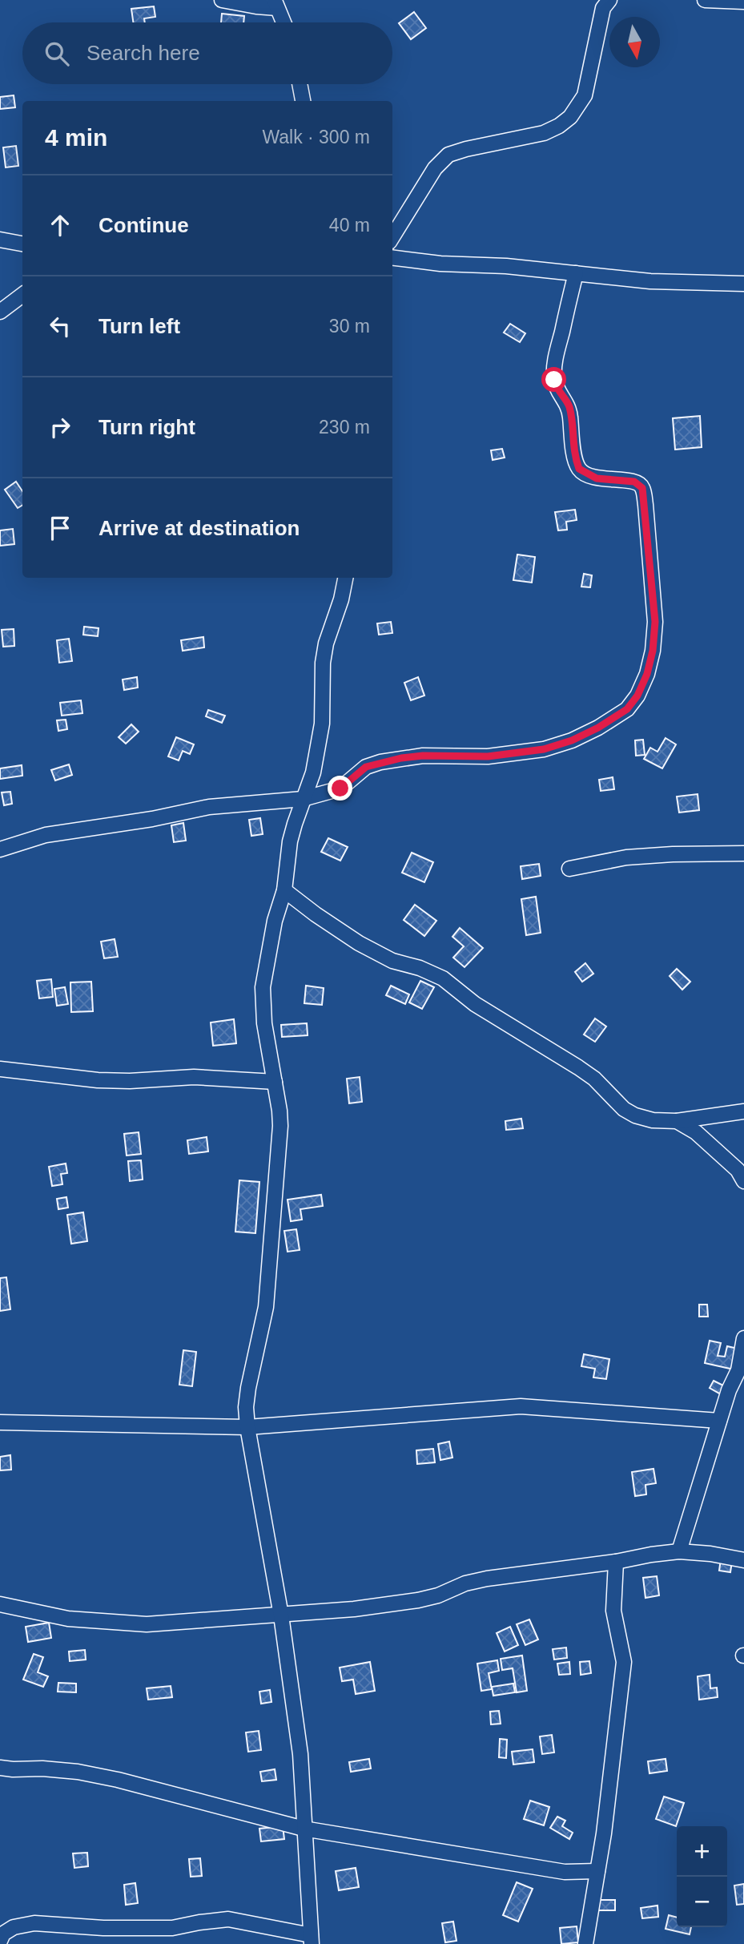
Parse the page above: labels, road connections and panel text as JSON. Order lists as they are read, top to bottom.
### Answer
{
  "north": "bottom",
  "page": {
    "search": "Search here",
    "heading": ["4 min", "Walk · 300 m"],
    "list": [
      ["Continue", "40 m"],
      ["Turn left", "30 m"],
      ["Turn right", "230 m"],
      "Arrive at destination"
    ],
    "map_buttons": ["+", "−"]
  }
}
